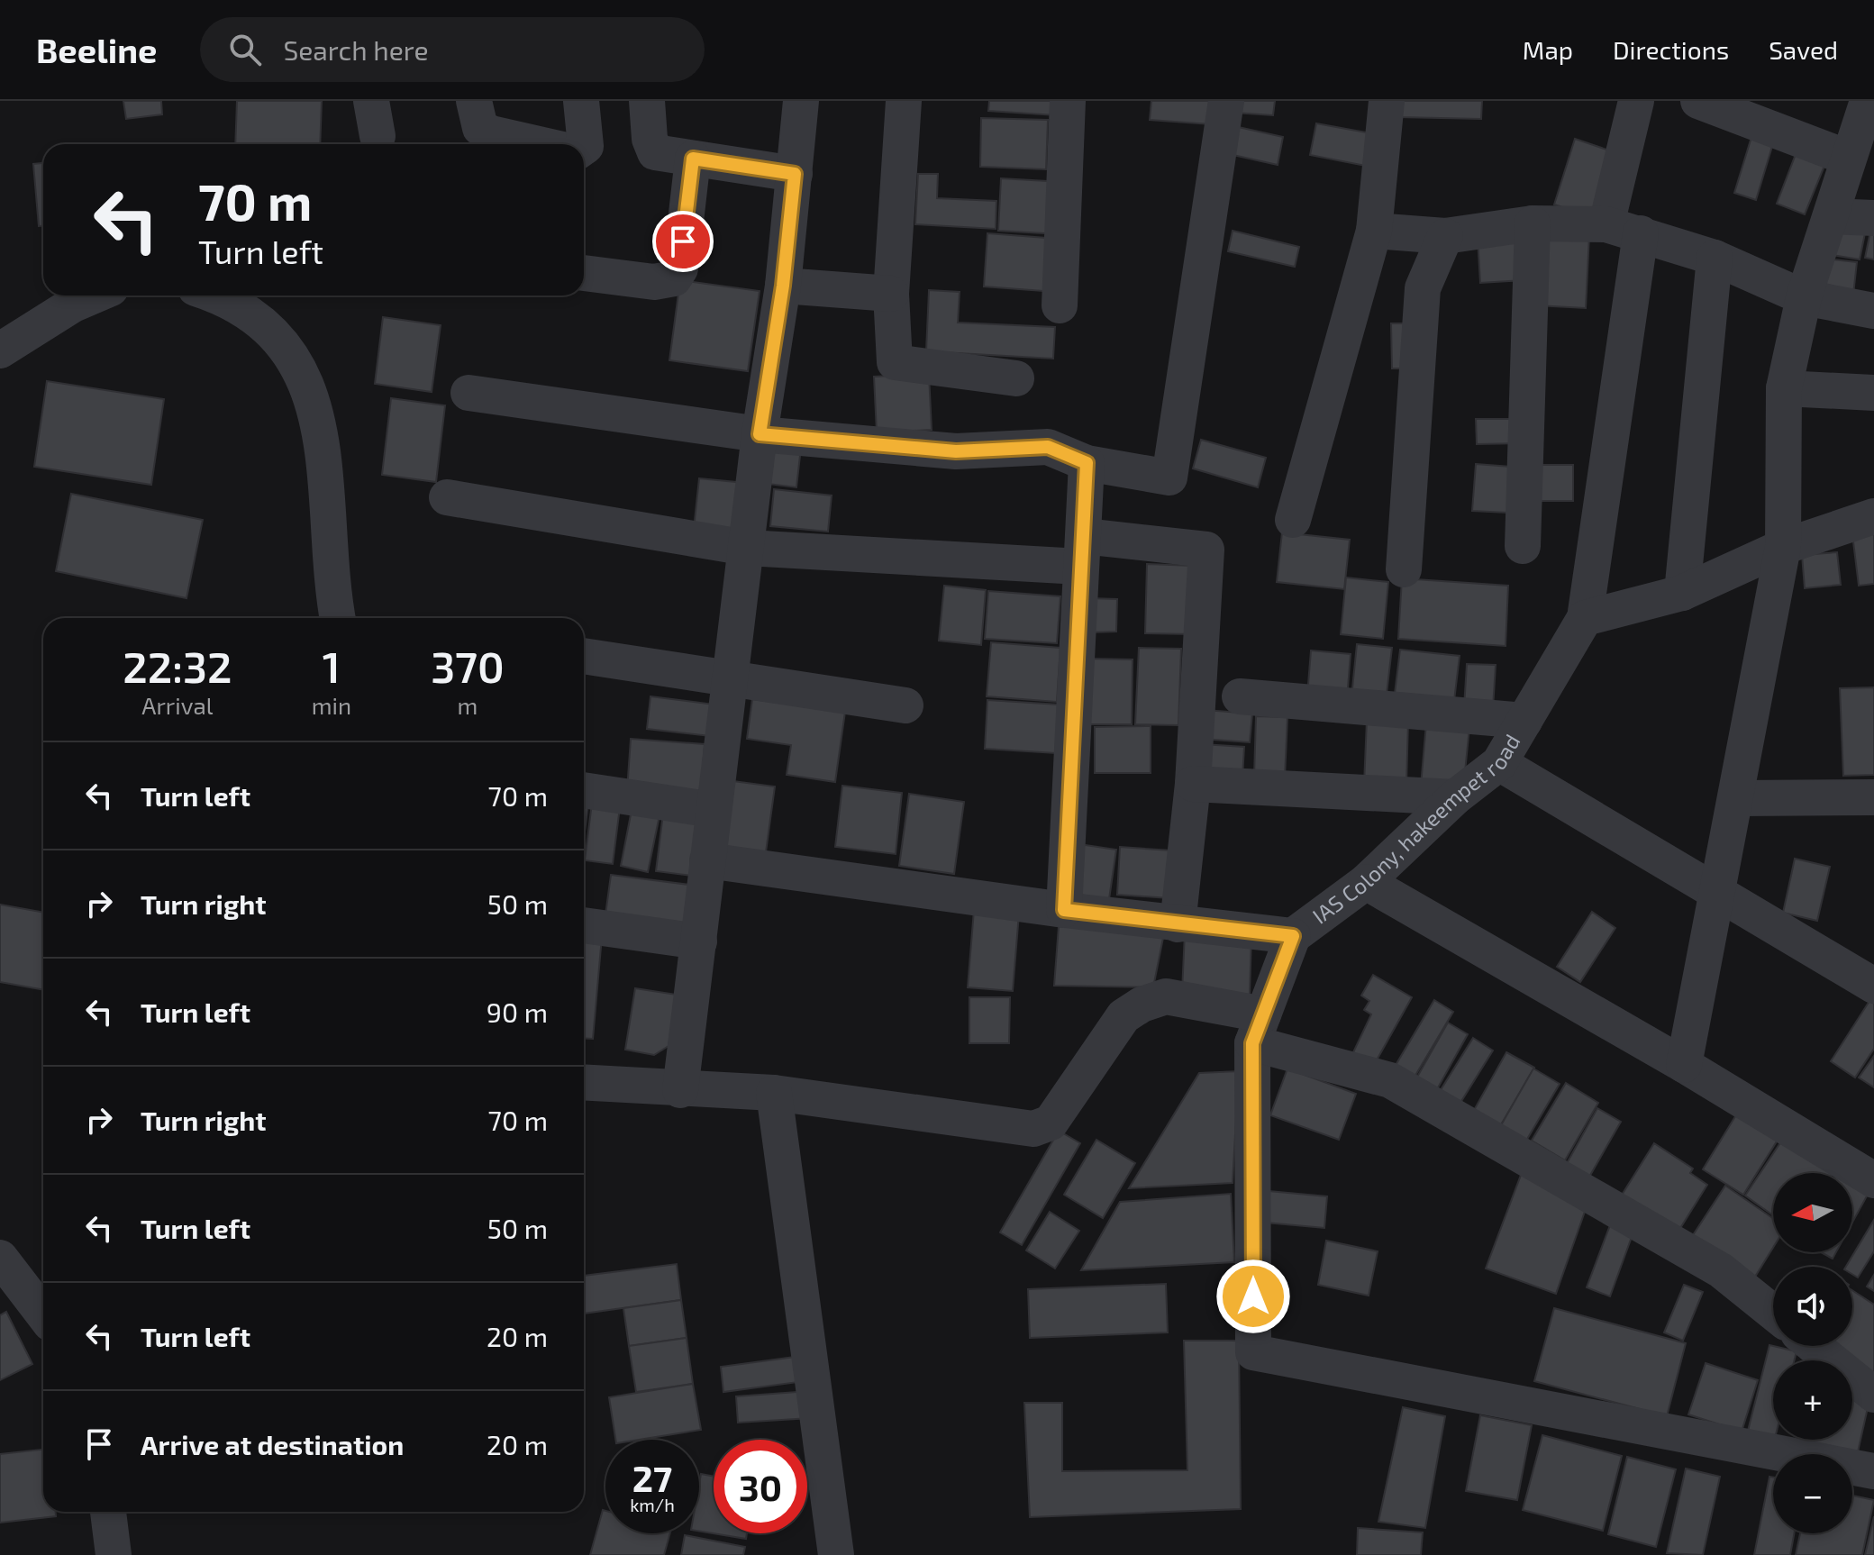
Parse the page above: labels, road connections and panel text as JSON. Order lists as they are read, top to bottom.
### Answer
{
  "streets": {
    "street": ["IAS Colony, hakeempet road"]
  },
  "north": "left",
  "page": {
    "header": "Beeline",
    "search": "Search here",
    "nav": ["Map", "Directions", "Saved"],
    "turn": ["70 m", "Turn left"],
    "eta": [
      "22:32",
      "Arrival",
      "1",
      "min",
      "370",
      "m"
    ],
    "list": [
      {
        "name": "Turn left",
        "value": "70 m"
      },
      {
        "name": "Turn right",
        "value": "50 m"
      },
      {
        "name": "Turn left",
        "value": "90 m"
      },
      {
        "name": "Turn right",
        "value": "70 m"
      },
      {
        "name": "Turn left",
        "value": "50 m"
      },
      {
        "name": "Turn left",
        "value": "20 m"
      },
      {
        "name": "Arrive at destination",
        "value": "20 m"
      }
    ],
    "map_buttons": ["+", "−"],
    "speed": "27 km/h",
    "limit": "30"
  }
}
